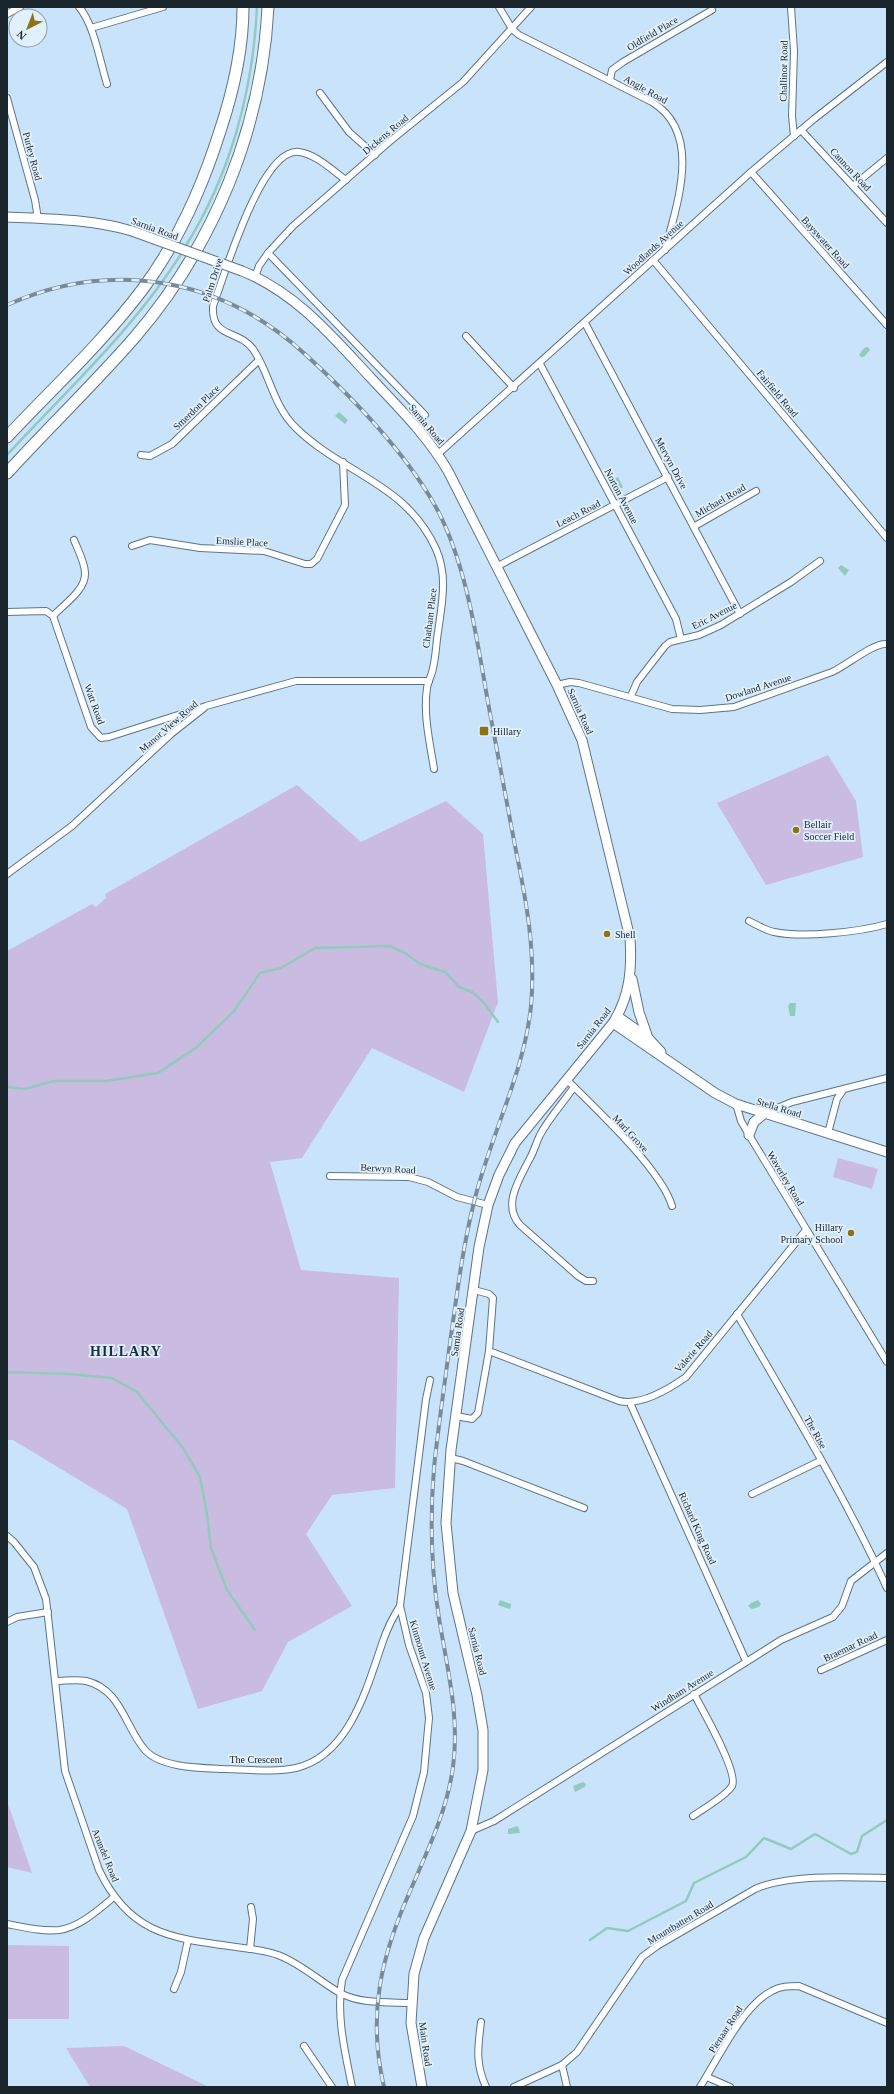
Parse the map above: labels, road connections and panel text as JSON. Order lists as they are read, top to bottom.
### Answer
{
  "streets": {
    "main road": ["Sarnia Road", "Stella Road", "Main Road"],
    "street": [
      "Oldfield Place",
      "Challinor Road",
      "Angle Road",
      "Dickens Road",
      "Purley Road",
      "Cannon Road",
      "Bayswater Road",
      "Woodlands Avenue",
      "Palm Drive",
      "Fairfield Road",
      "Smerdon Place",
      "Mervyn Drive",
      "Norton Avenue",
      "Michael Road",
      "Leach Road",
      "Emslie Place",
      "Eric Avenue",
      "Chatham Place",
      "Dowland Avenue",
      "Watt Road",
      "Manor View Road",
      "Marl Grove",
      "Berwyn Road",
      "Waverley Road",
      "Valerie Road",
      "The Rise",
      "Richard King Road",
      "Braemar Road",
      "Kinmount Avenue",
      "Windham Avenue",
      "The Crescent",
      "Arundel Road",
      "Mountbatten Road",
      "Pienaar Road"
    ]
  },
  "crossings": [
    ["Oldfield Place", "Angle Road"],
    ["Challinor Road", "Woodlands Avenue"],
    ["Angle Road", "Dickens Road"],
    ["Angle Road", "Woodlands Avenue"],
    ["Dickens Road", "Sarnia Road"],
    ["Dickens Road", "Palm Drive"],
    ["Purley Road", "Sarnia Road"],
    ["Cannon Road", "Woodlands Avenue"],
    ["Sarnia Road", "Woodlands Avenue"],
    ["Sarnia Road", "Leach Road"],
    ["Sarnia Road", "Dowland Avenue"],
    ["Sarnia Road", "Stella Road"],
    ["Sarnia Road", "Marl Grove"],
    ["Sarnia Road", "Berwyn Road"],
    ["Sarnia Road", "Windham Avenue"],
    ["Sarnia Road", "Arundel Road"],
    ["Sarnia Road", "Main Road"],
    ["Bayswater Road", "Woodlands Avenue"],
    ["Woodlands Avenue", "Fairfield Road"],
    ["Woodlands Avenue", "Mervyn Drive"],
    ["Woodlands Avenue", "Norton Avenue"],
    ["Palm Drive", "Smerdon Place"],
    ["Palm Drive", "Emslie Place"],
    ["Palm Drive", "Chatham Place"],
    ["Mervyn Drive", "Michael Road"],
    ["Mervyn Drive", "Leach Road"],
    ["Mervyn Drive", "Eric Avenue"],
    ["Norton Avenue", "Leach Road"],
    ["Norton Avenue", "Eric Avenue"],
    ["Emslie Place", "Chatham Place"],
    ["Eric Avenue", "Dowland Avenue"],
    ["Chatham Place", "Manor View Road"],
    ["Watt Road", "Manor View Road"],
    ["Stella Road", "Waverley Road"],
    ["Waverley Road", "Valerie Road"],
    ["Valerie Road", "The Rise"],
    ["Valerie Road", "Richard King Road"],
    ["The Rise", "Windham Avenue"],
    ["Richard King Road", "Windham Avenue"],
    ["Kinmount Avenue", "The Crescent"],
    ["Kinmount Avenue", "Arundel Road"],
    ["The Crescent", "Arundel Road"],
    ["Arundel Road", "Main Road"]
  ],
  "districts": ["HILLARY"],
  "places": {
    "transit": ["Hillary"],
    "other": ["Bellair Soccer Field", "Shell", "Hillary Primary School"]
  },
  "north": "bottom left"
}
